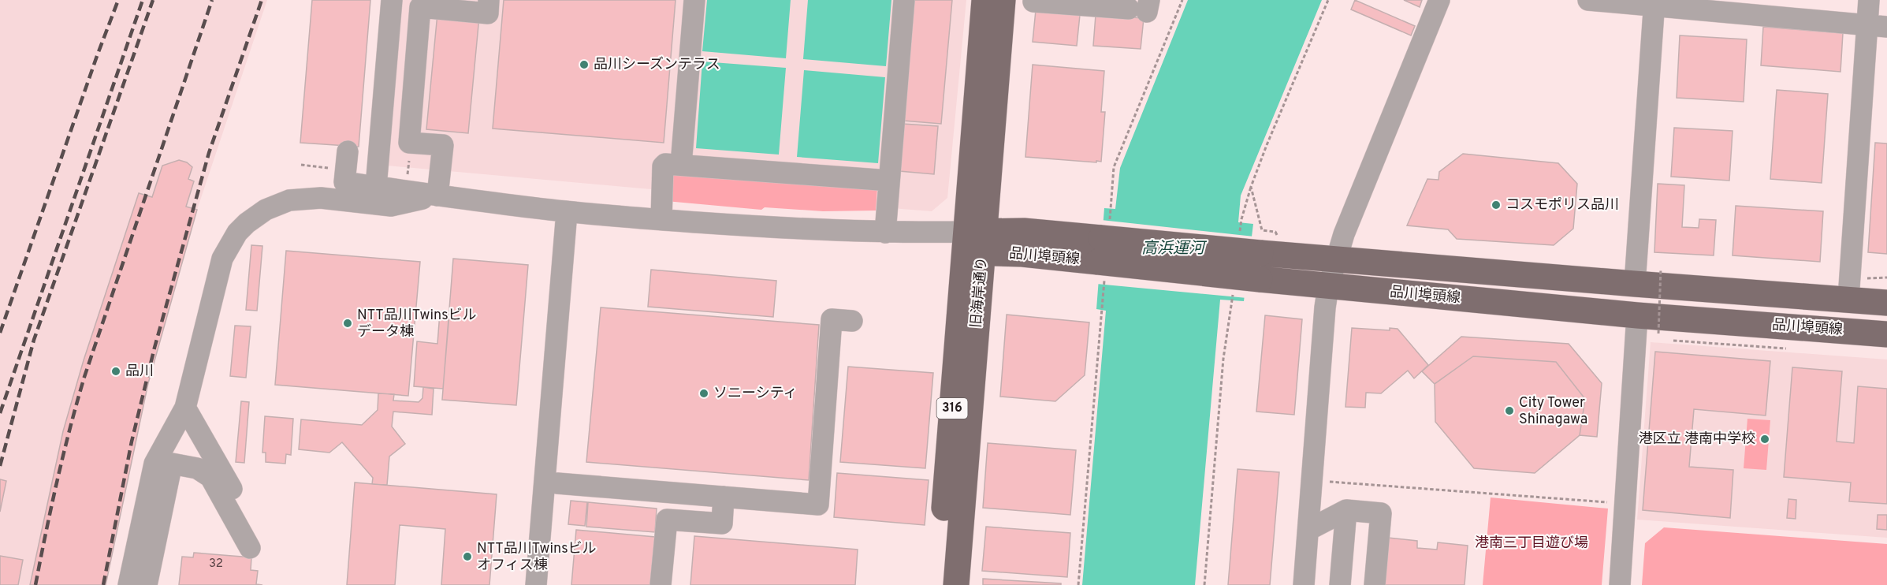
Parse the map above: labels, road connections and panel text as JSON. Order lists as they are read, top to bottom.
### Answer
{
  "streets": {
    "main road": ["品川埠頭線", "旧海岸通り", "316"]
  },
  "crossings": [
    ["品川埠頭線", "旧海岸通り"]
  ],
  "water": ["高浜運河"],
  "parks": ["港南三丁目遊び場"],
  "places": [
    "品川シーズンテラス",
    "コスモポリス品川",
    "NTT品川Twinsビル データ棟",
    "品川",
    "ソニーシティ",
    "City Tower Shinagawa",
    "港区立 港南中学校",
    "NTT品川Twinsビル オフィス棟"
  ],
  "house_numbers": ["32"]
}
